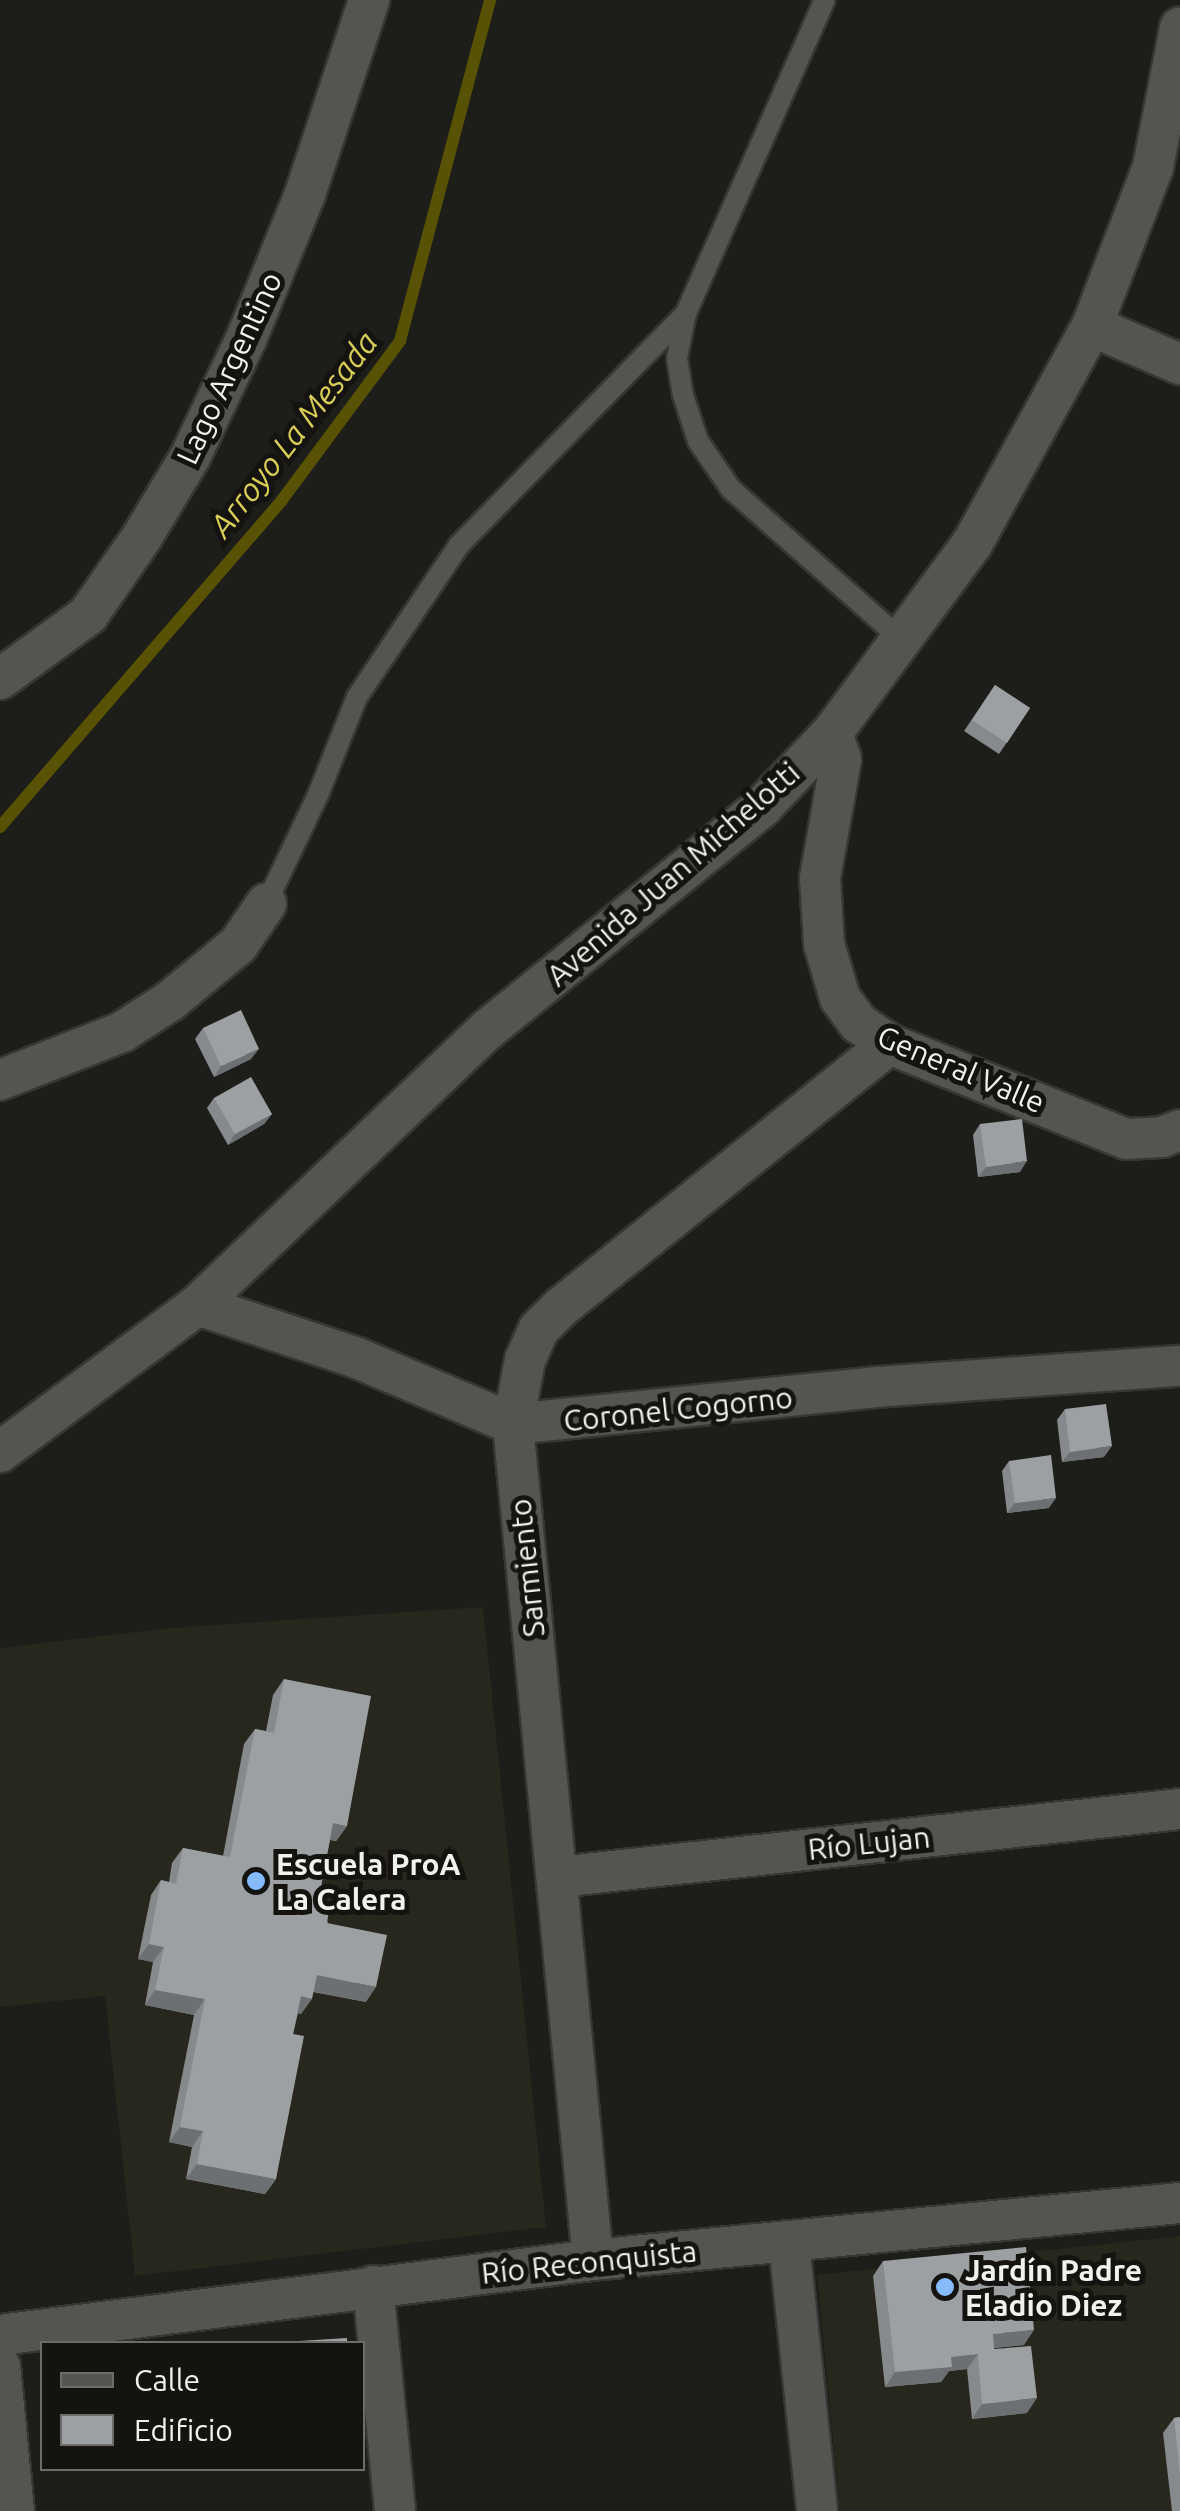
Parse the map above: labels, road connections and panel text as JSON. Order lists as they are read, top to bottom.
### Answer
{
  "streets": {
    "street": [
      "Lago Argentino",
      "Avenida Juan Michelotti",
      "General Valle",
      "Coronel Cogorno",
      "Sarmiento",
      "Río Lujan",
      "Río Reconquista"
    ]
  },
  "crossings": [
    ["Avenida Juan Michelotti", "General Valle"],
    ["Avenida Juan Michelotti", "Coronel Cogorno"],
    ["General Valle", "Sarmiento"],
    ["Coronel Cogorno", "Sarmiento"],
    ["Sarmiento", "Río Lujan"],
    ["Sarmiento", "Río Reconquista"]
  ],
  "water": ["Arroyo La Mesada"],
  "places": ["Escuela ProA La Calera", "Jardín Padre Eladio Diez"],
  "legend": ["Calle", "Edificio"]
}
